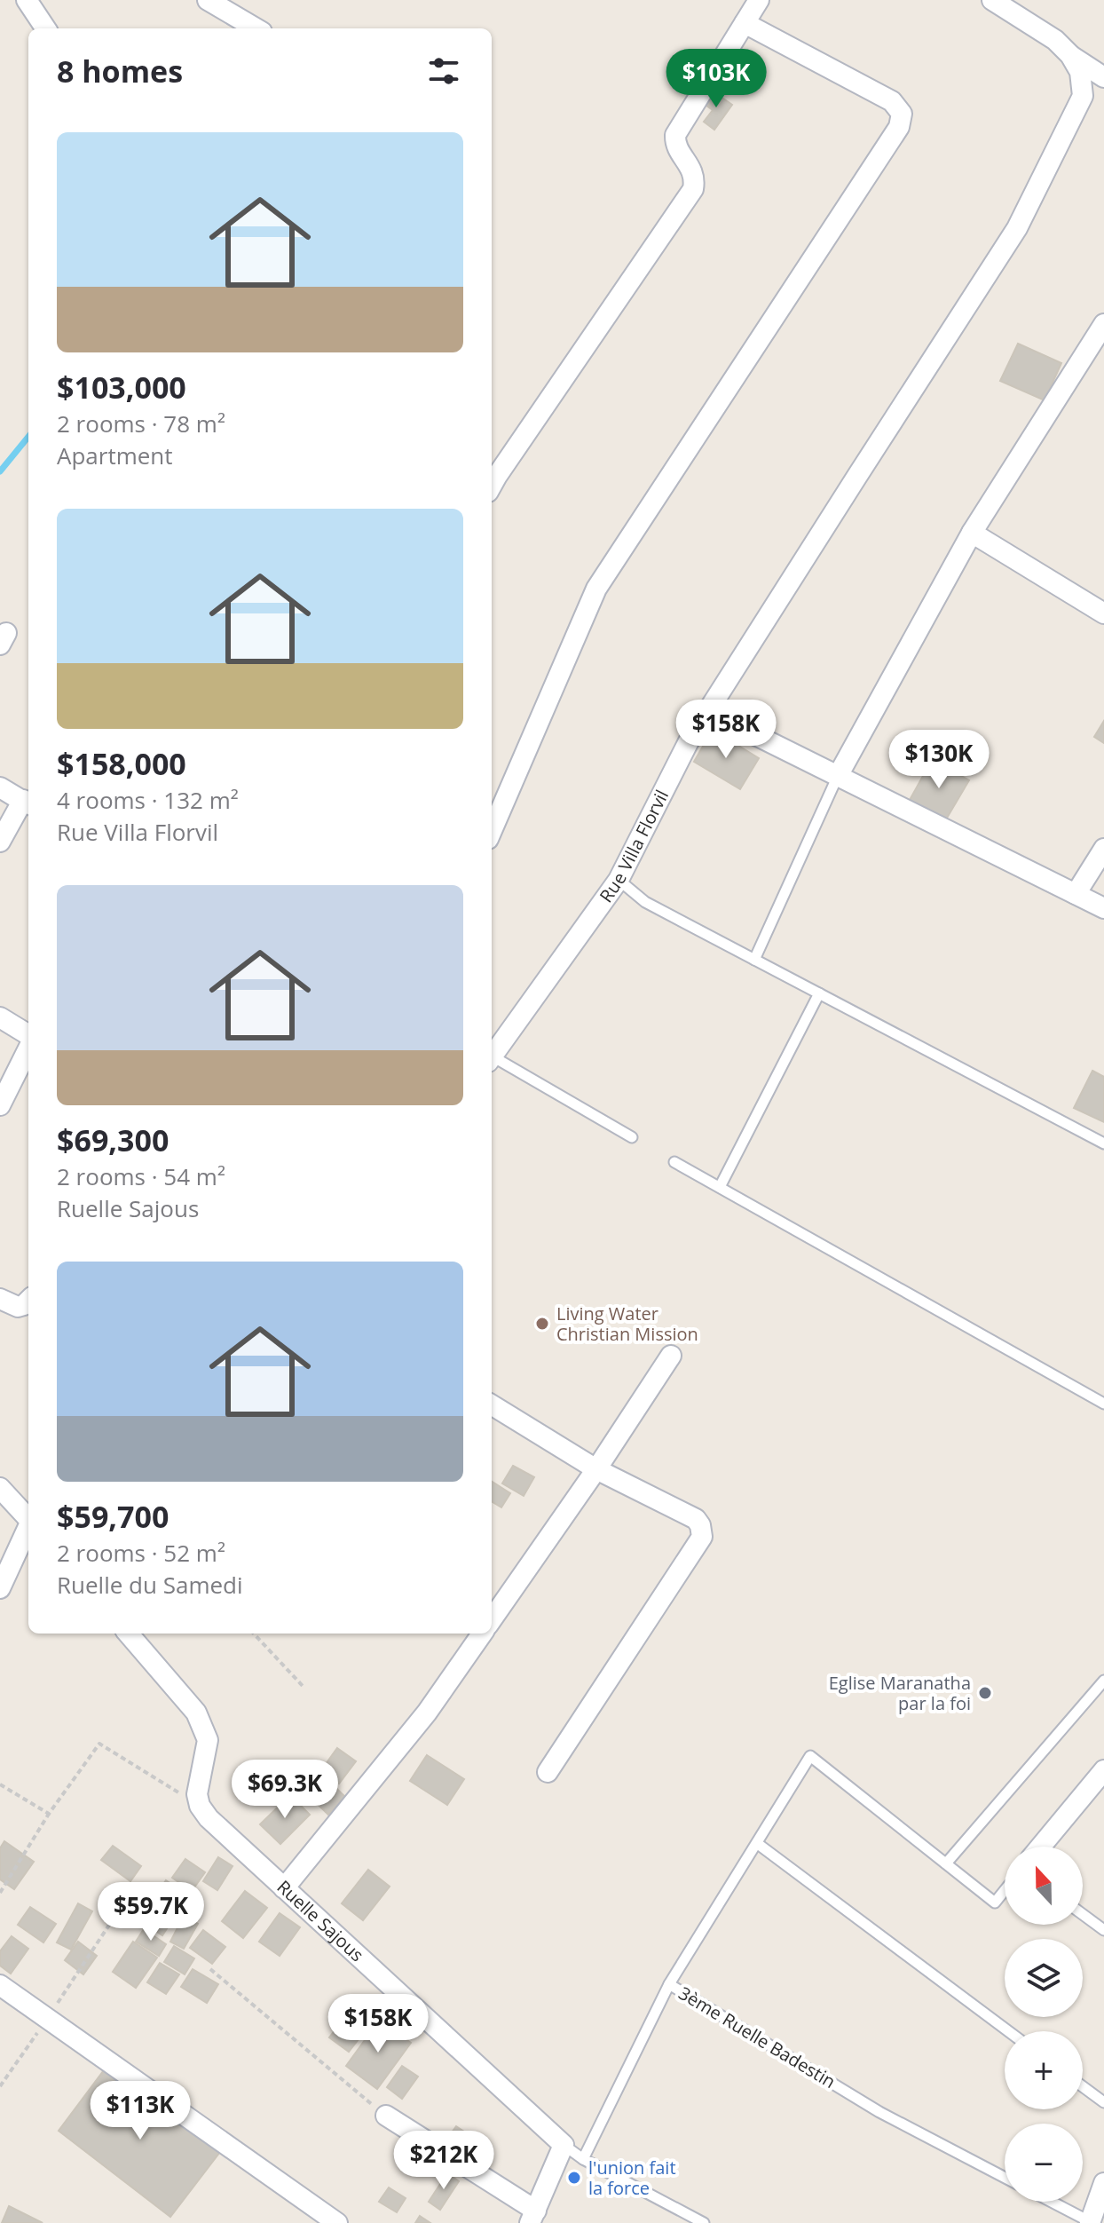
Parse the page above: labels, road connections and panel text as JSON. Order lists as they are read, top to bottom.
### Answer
{
  "streets": {
    "street": ["Rue Villa Florvil", "Ruelle Sajous"],
    "lane": ["3ème Ruelle Badestin"]
  },
  "places": ["Living Water Christian Mission", "Eglise Maranatha par la foi", "l'union fait la force"],
  "north": "top",
  "page": {
    "heading": "8 homes",
    "price": [
      "$103K",
      "$158K",
      "$130K",
      "$69.3K",
      "$59.7K",
      "$158K",
      "$113K",
      "$212K"
    ],
    "list": [
      {
        "name": "$103,000",
        "note": "2 rooms · 78 m² · Apartment"
      },
      {
        "name": "$158,000",
        "note": "4 rooms · 132 m² · Rue Villa Florvil"
      },
      {
        "name": "$69,300",
        "note": "2 rooms · 54 m² · Ruelle Sajous"
      },
      {
        "name": "$59,700",
        "note": "2 rooms · 52 m² · Ruelle du Samedi"
      }
    ],
    "map_buttons": ["+", "−"]
  }
}
